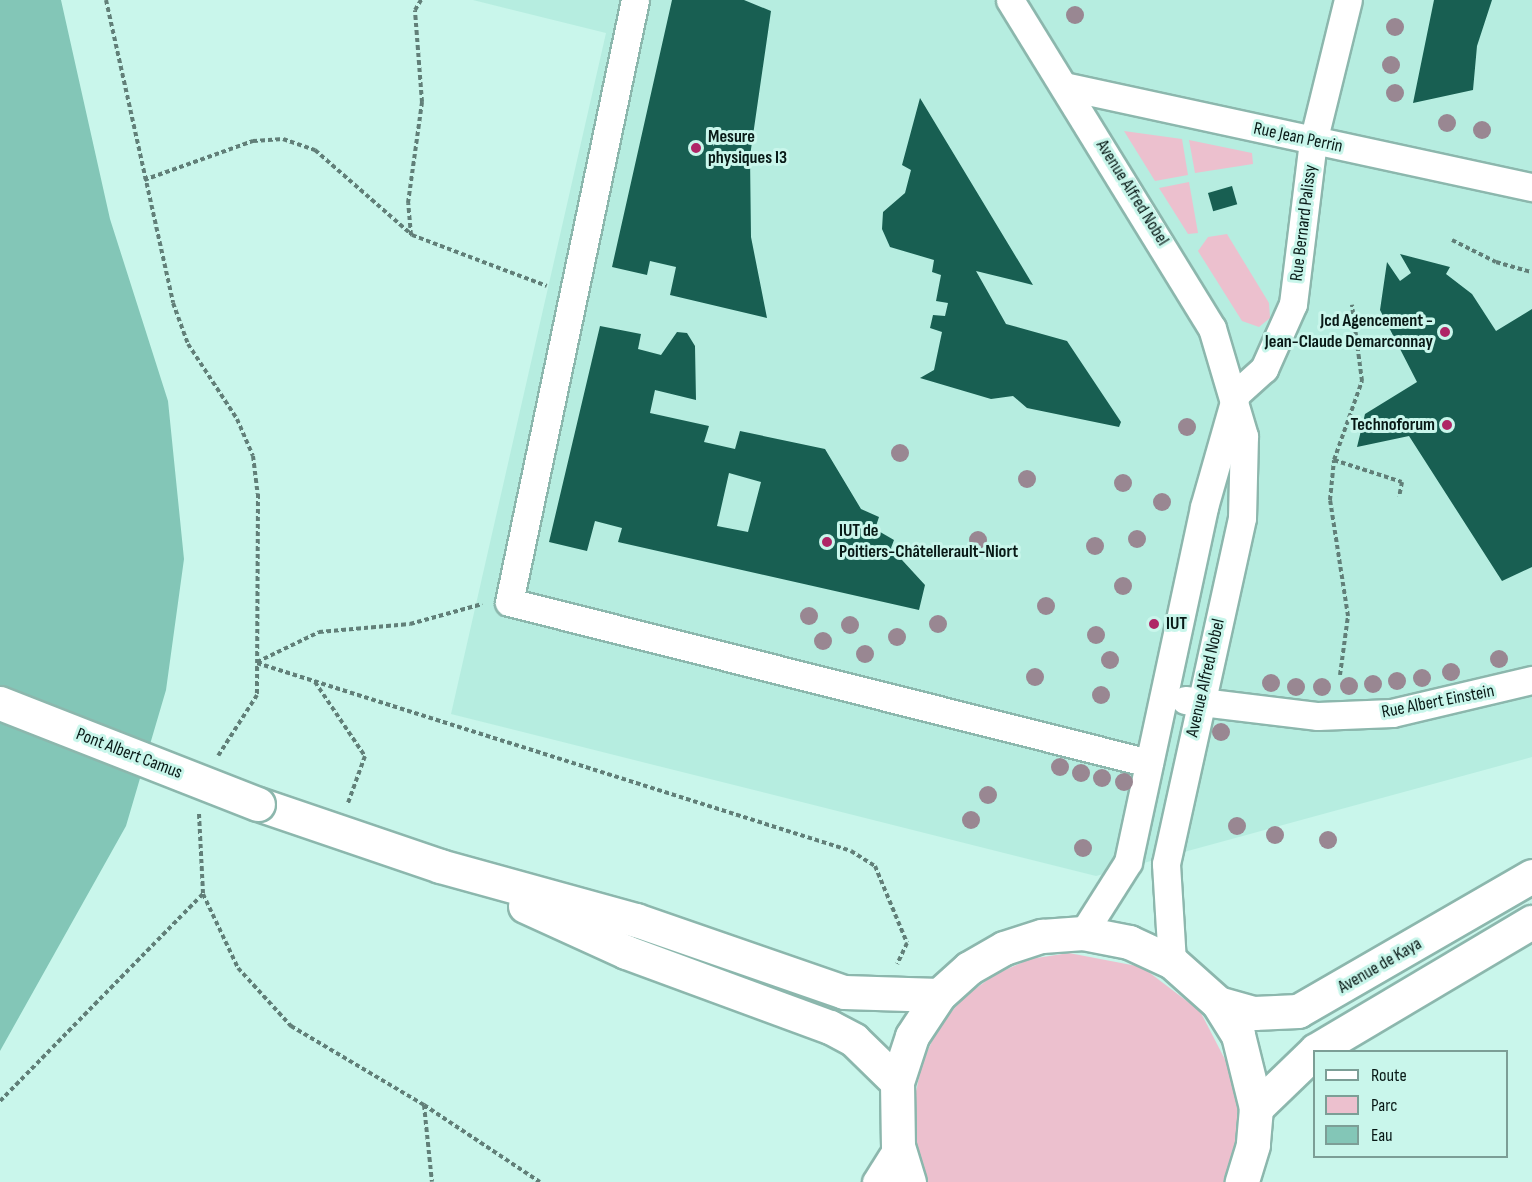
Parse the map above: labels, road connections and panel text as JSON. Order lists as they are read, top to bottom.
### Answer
{
  "streets": {
    "main road": ["Pont Albert Camus", "Avenue de Kaya"],
    "street": [
      "Rue Jean Perrin",
      "Avenue Alfred Nobel",
      "Rue Bernard Palissy",
      "Rue Albert Einstein"
    ]
  },
  "crossings": [
    ["Rue Jean Perrin", "Avenue Alfred Nobel"],
    ["Rue Jean Perrin", "Rue Bernard Palissy"],
    ["Avenue Alfred Nobel", "Rue Bernard Palissy"],
    ["Avenue Alfred Nobel", "Rue Albert Einstein"]
  ],
  "places": [
    "Mesure physiques I3",
    "Jcd Agencement - Jean-Claude Demarconnay",
    "Technoforum",
    "IUT de Poitiers-Châtellerault-Niort",
    "IUT"
  ],
  "legend": ["Route", "Parc", "Eau"]
}
